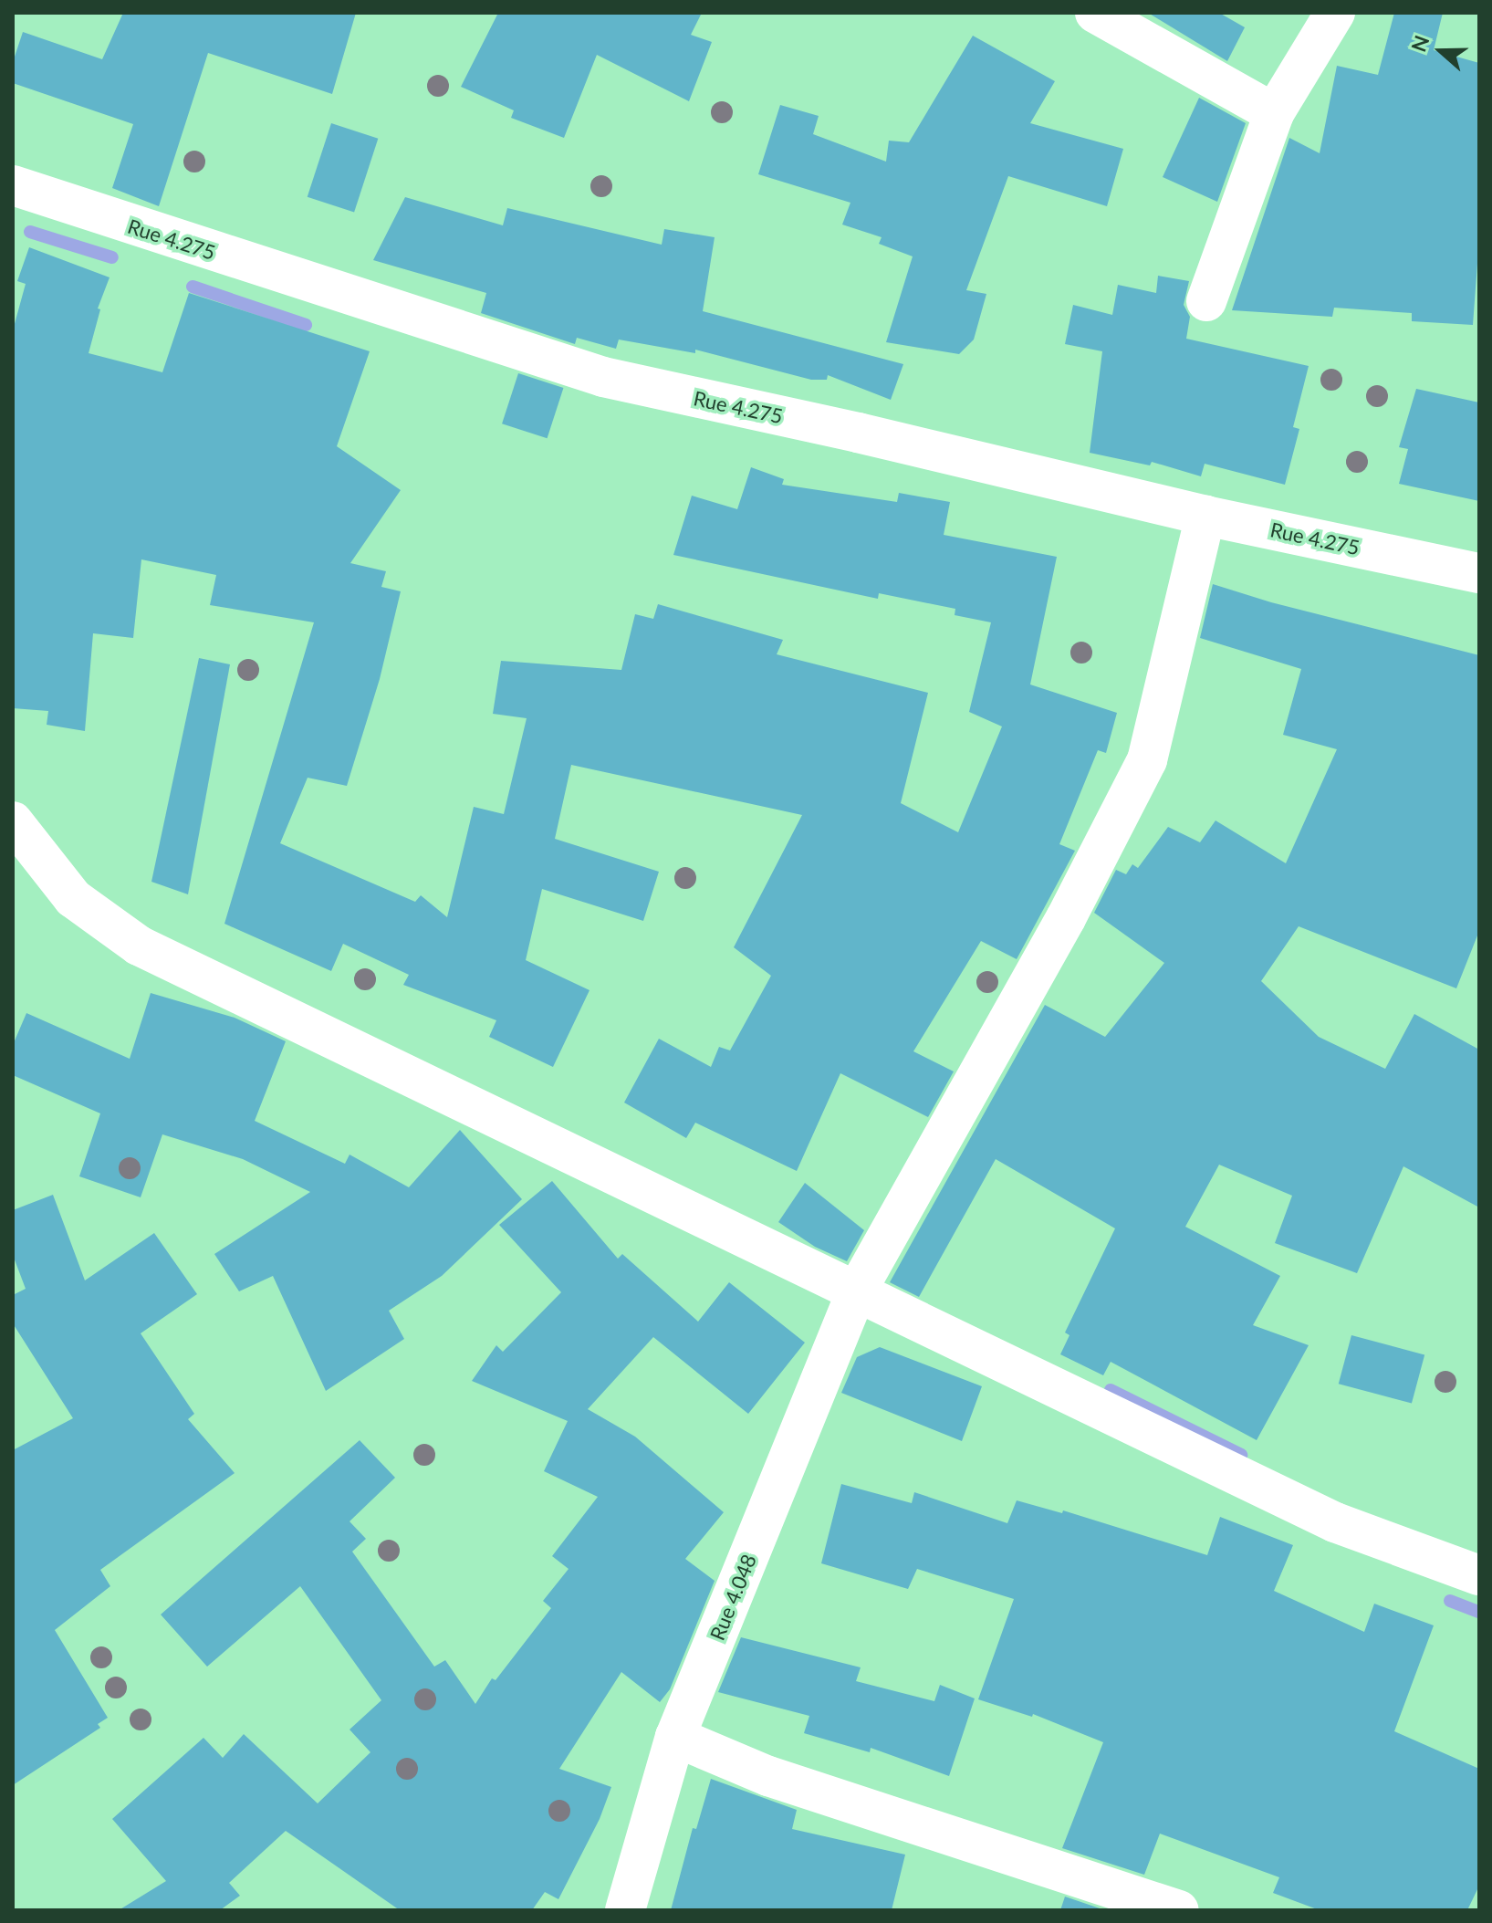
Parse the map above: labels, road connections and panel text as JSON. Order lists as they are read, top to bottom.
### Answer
{
  "streets": {
    "street": ["Rue 4.275", "Rue 4.048"]
  },
  "crossings": [
    ["Rue 4.275", "Rue 4.048"]
  ],
  "north": "left"
}
